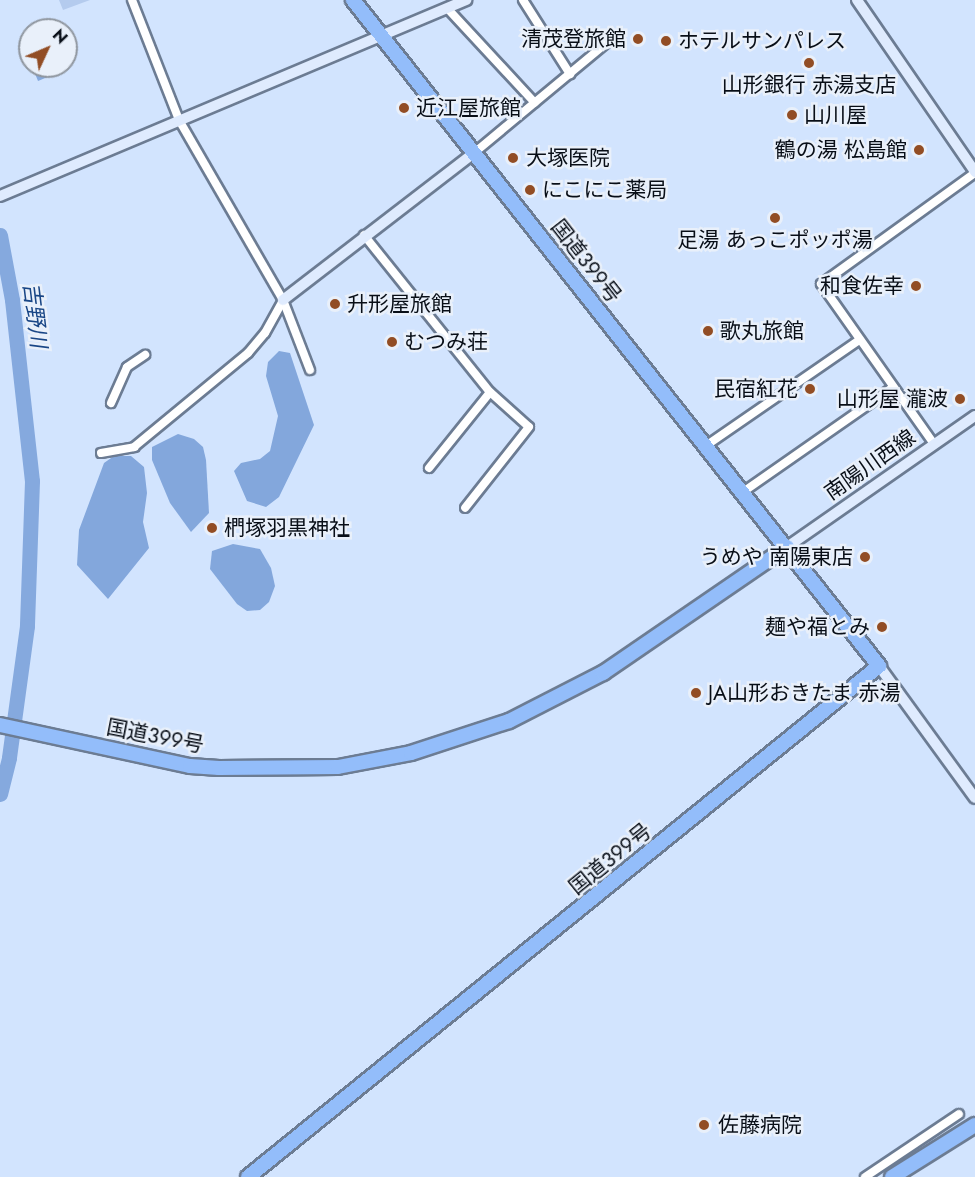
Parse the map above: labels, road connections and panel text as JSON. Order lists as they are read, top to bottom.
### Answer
{
  "streets": {
    "highway": ["国道399号"],
    "street": ["南陽川西線"]
  },
  "crossings": [
    ["国道399号", "南陽川西線"]
  ],
  "water": ["吉野川"],
  "places": [
    "清茂登旅館",
    "ホテルサンパレス",
    "山形銀行 赤湯支店",
    "近江屋旅館",
    "山川屋",
    "鶴の湯 松島館",
    "大塚医院",
    "にこにこ薬局",
    "足湯 あっこポッポ湯",
    "和食佐幸",
    "升形屋旅館",
    "歌丸旅館",
    "むつみ荘",
    "民宿紅花",
    "山形屋 瀧波",
    "椚塚羽黒神社",
    "うめや 南陽東店",
    "麺や福とみ",
    "JA山形おきたま 赤湯",
    "佐藤病院"
  ],
  "north": "top right"
}
